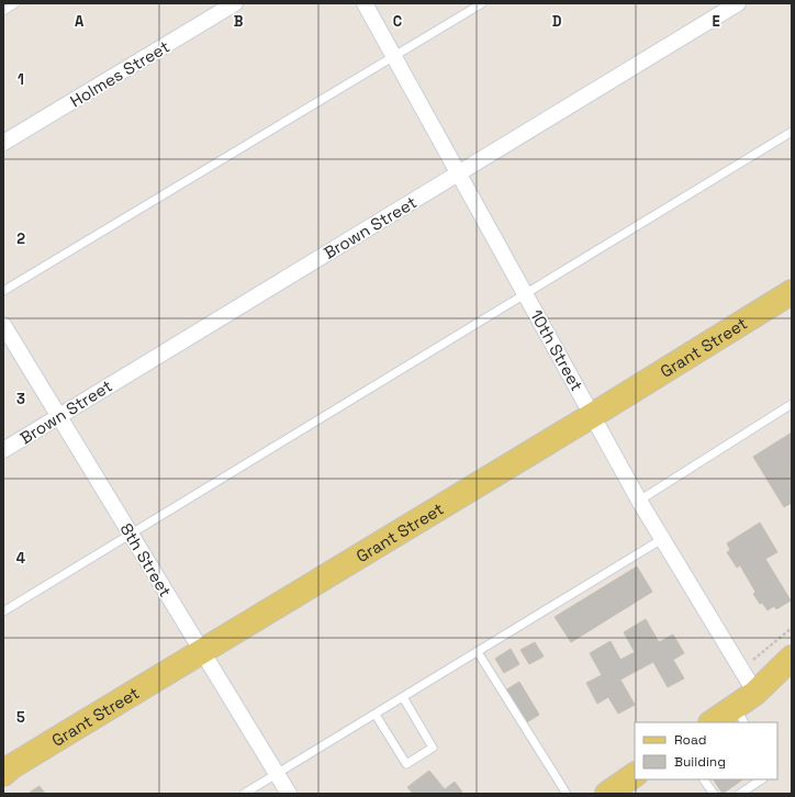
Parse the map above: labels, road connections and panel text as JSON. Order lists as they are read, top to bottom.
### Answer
{
  "streets": {
    "main road": ["Grant Street"],
    "street": [
      "Holmes Street",
      "Brown Street",
      "10th Street",
      "8th Street"
    ]
  },
  "crossings": [
    ["Brown Street", "10th Street"],
    ["Brown Street", "8th Street"],
    ["Grant Street", "10th Street"],
    ["Grant Street", "8th Street"]
  ],
  "legend": ["Road", "Building"],
  "grid": {
    "columns": [
      "A",
      "B",
      "C",
      "D",
      "E"
    ],
    "rows": [
      "1",
      "2",
      "3",
      "4",
      "5"
    ]
  }
}
